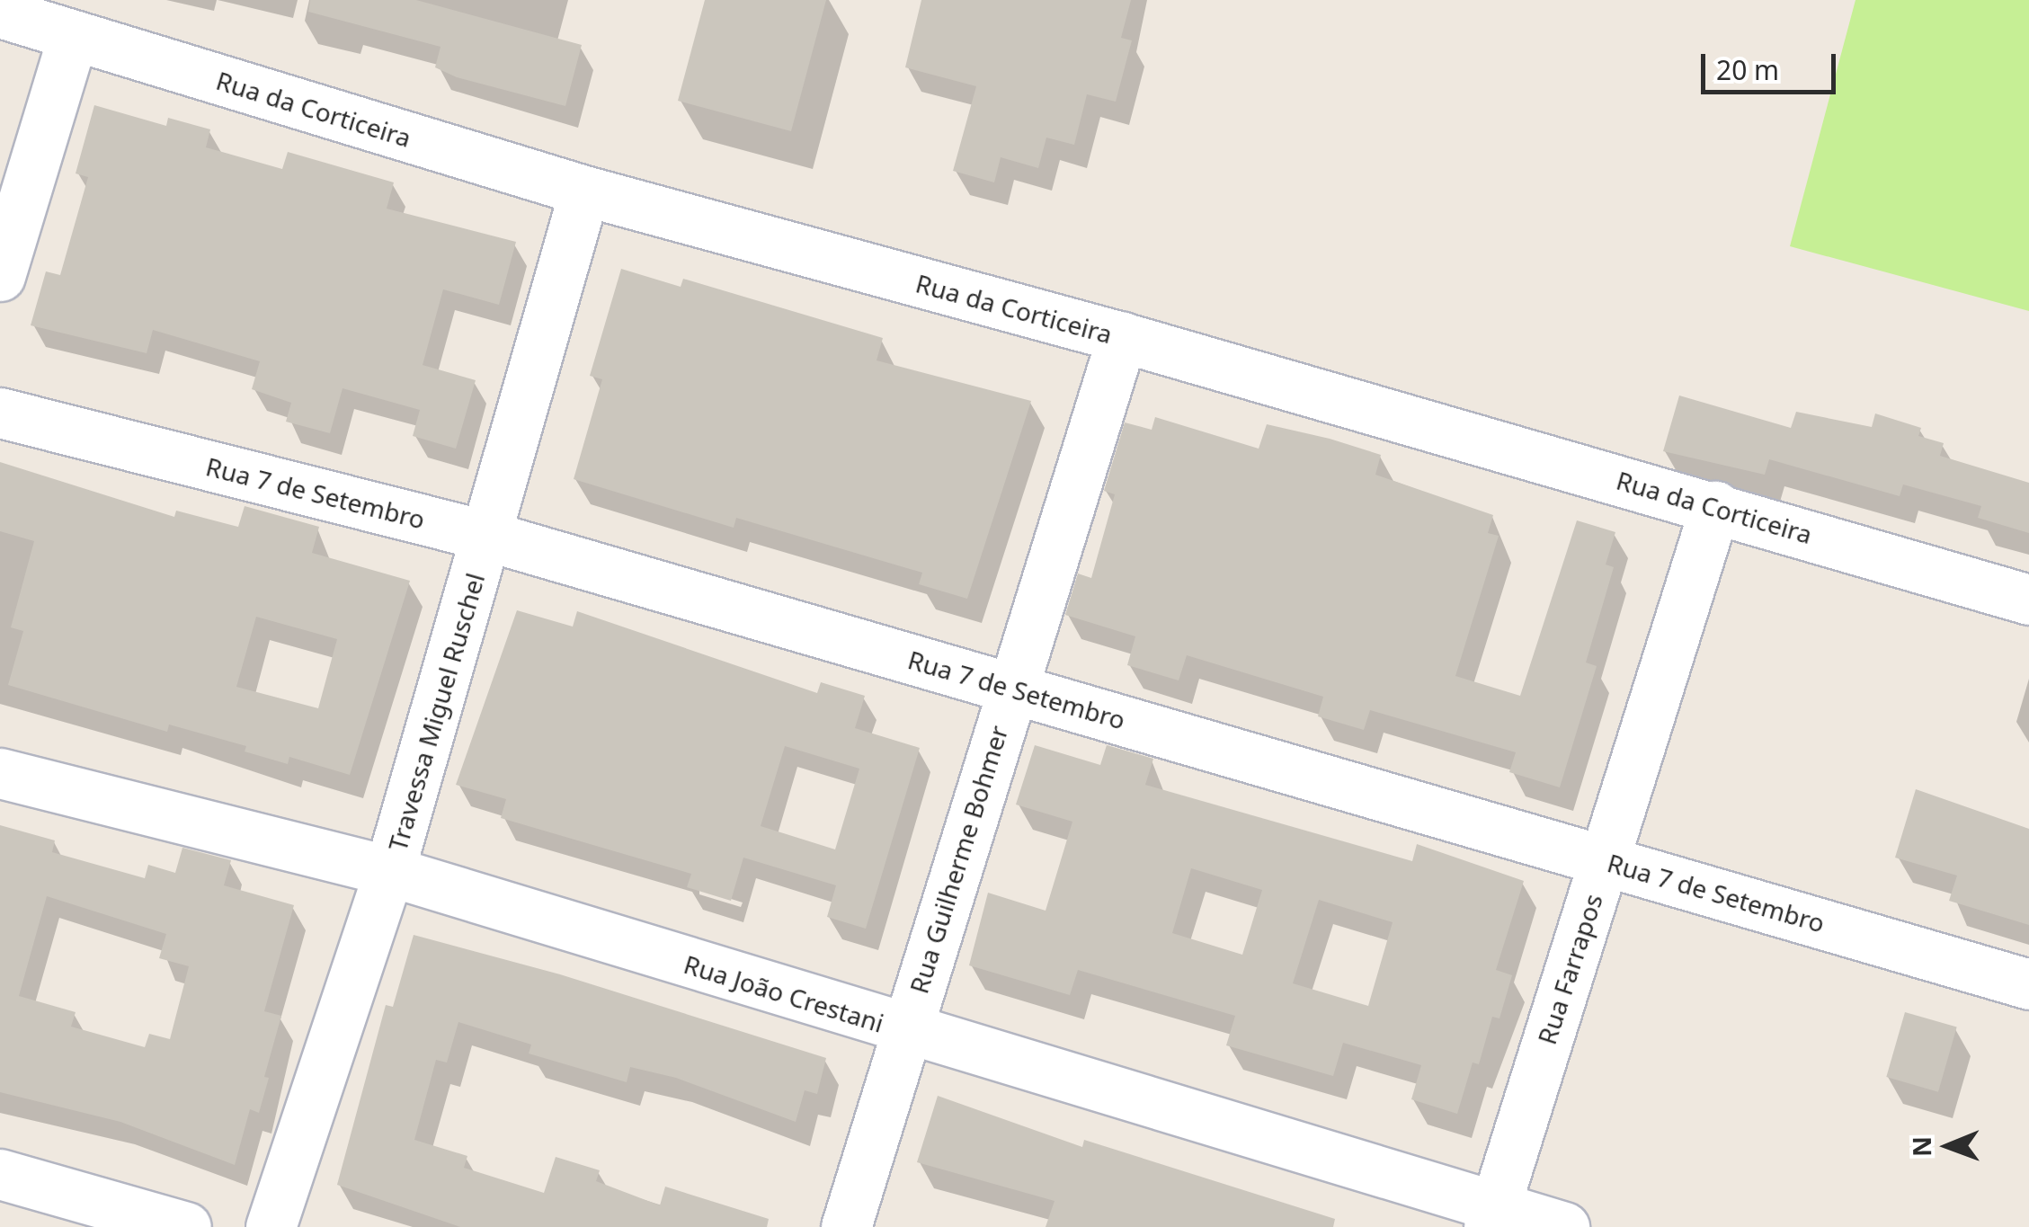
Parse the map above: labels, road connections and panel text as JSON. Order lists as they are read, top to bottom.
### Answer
{
  "streets": {
    "street": [
      "Rua da Corticeira",
      "Rua 7 de Setembro",
      "Travessa Miguel Ruschel",
      "Rua Guilherme Bohmer",
      "Rua Farrapos",
      "Rua João Crestani"
    ]
  },
  "crossings": [
    ["Rua da Corticeira", "Travessa Miguel Ruschel"],
    ["Rua da Corticeira", "Rua Guilherme Bohmer"],
    ["Rua da Corticeira", "Rua Farrapos"],
    ["Rua 7 de Setembro", "Travessa Miguel Ruschel"],
    ["Rua 7 de Setembro", "Rua Guilherme Bohmer"],
    ["Rua 7 de Setembro", "Rua Farrapos"],
    ["Travessa Miguel Ruschel", "Rua João Crestani"],
    ["Rua Guilherme Bohmer", "Rua João Crestani"],
    ["Rua Farrapos", "Rua João Crestani"]
  ],
  "scale_bar": "20 m",
  "north": "left"
}
